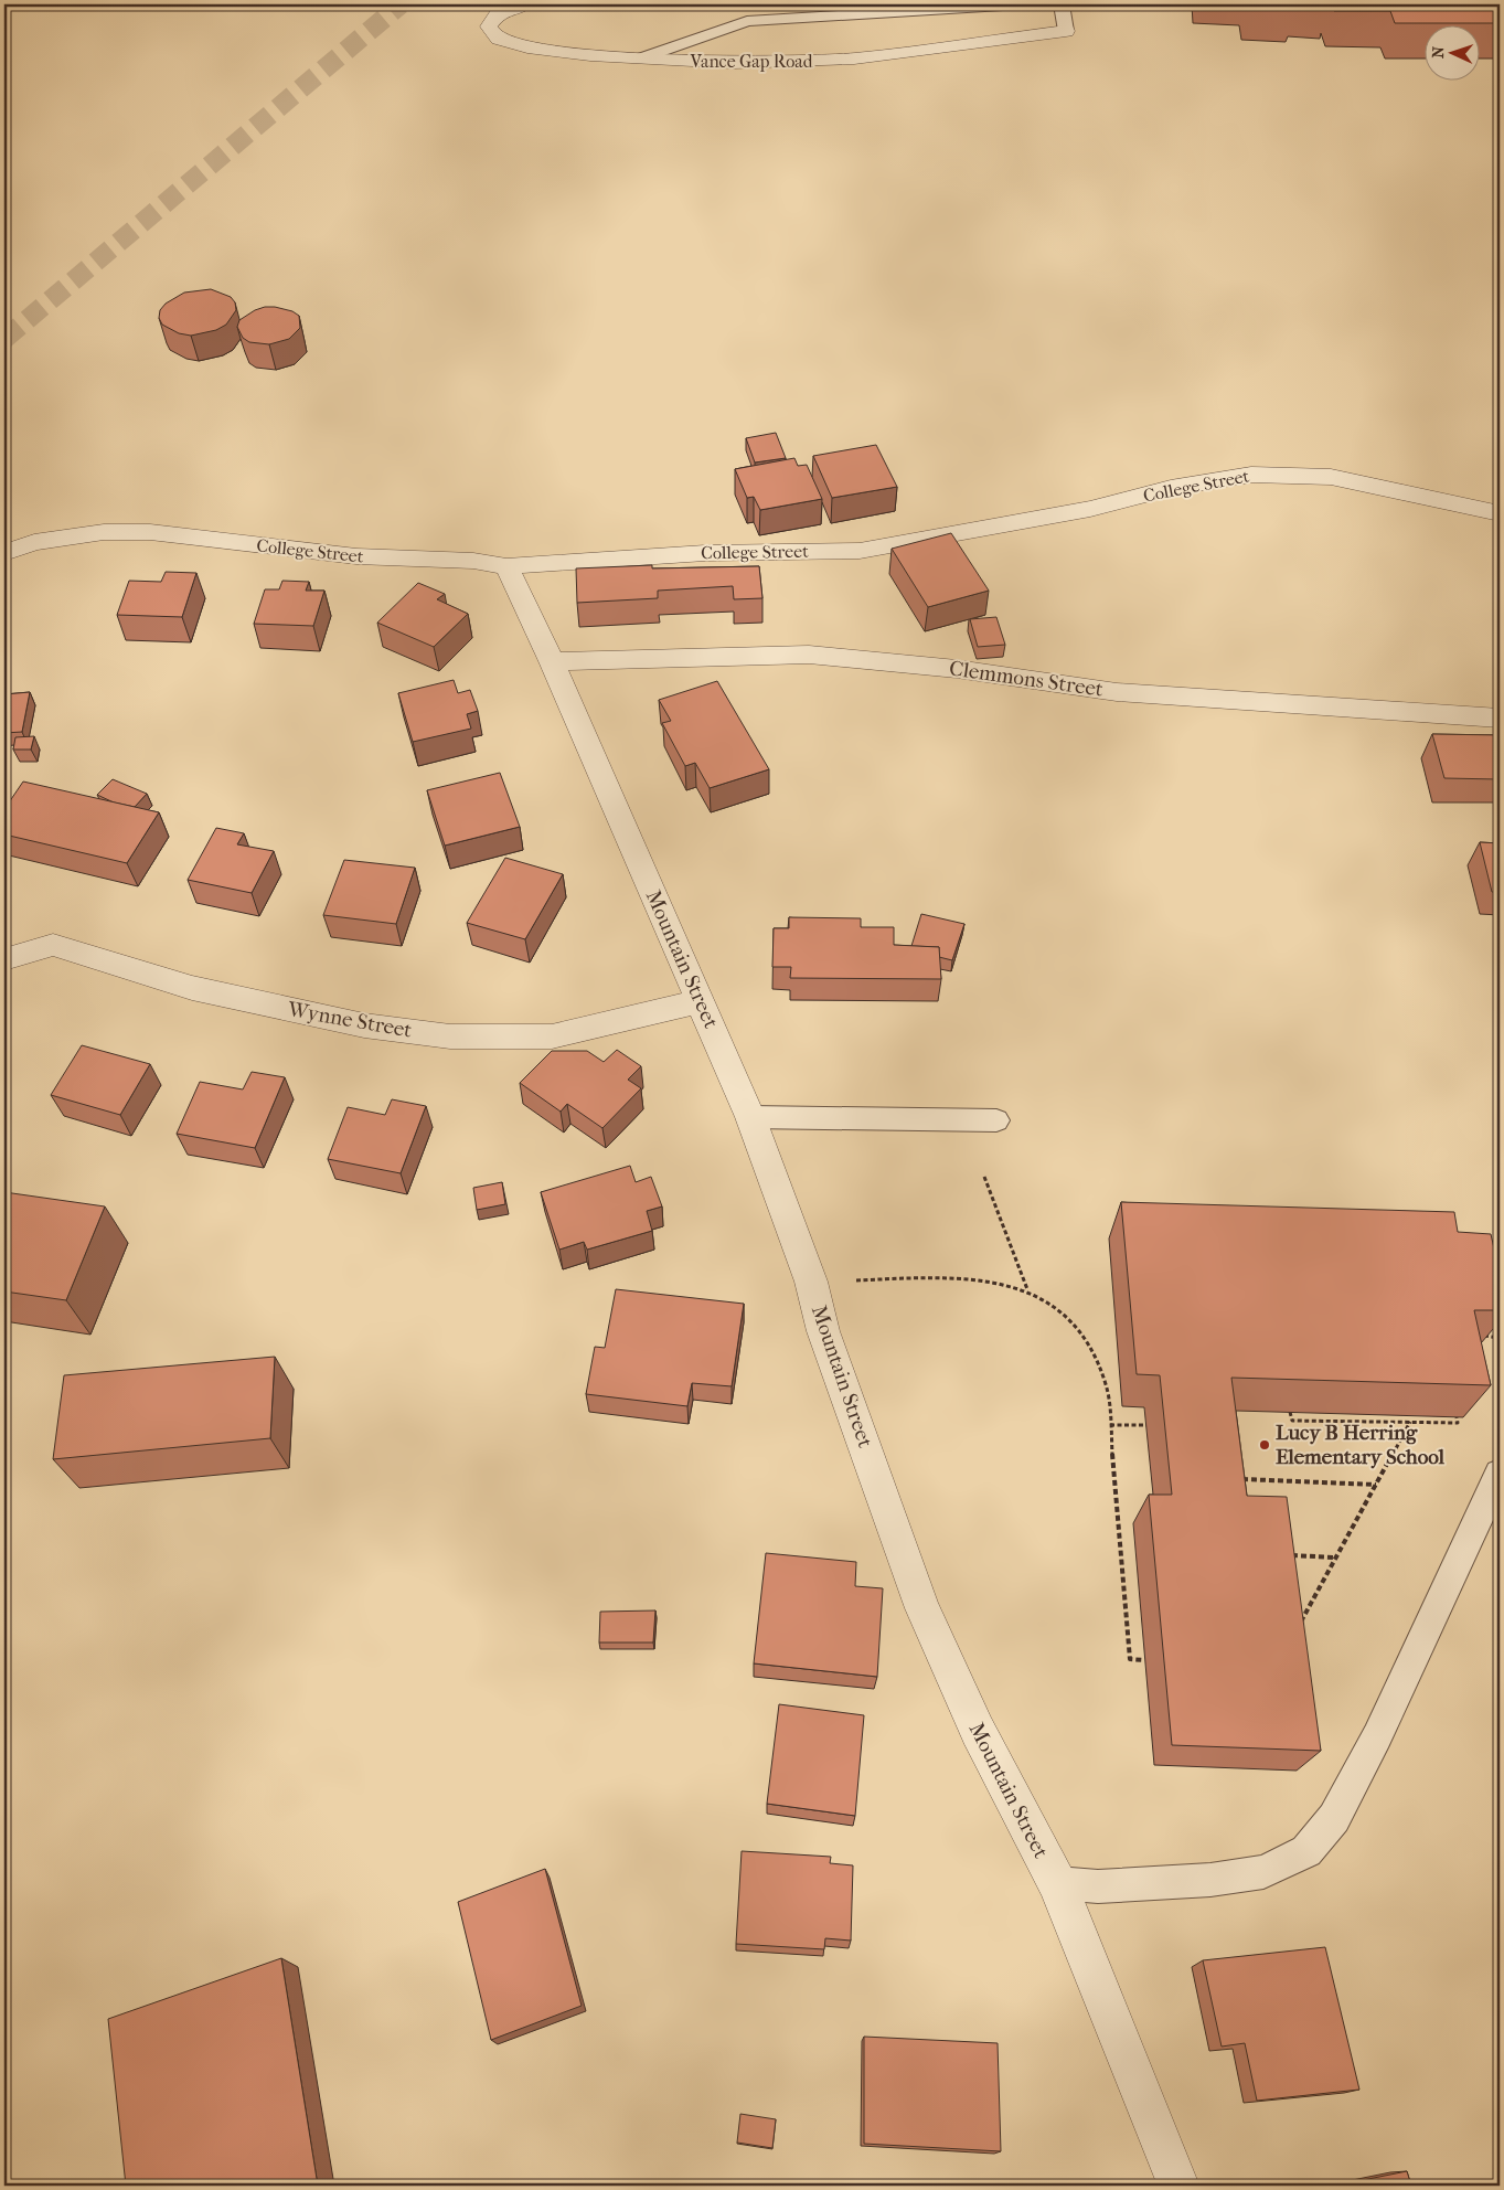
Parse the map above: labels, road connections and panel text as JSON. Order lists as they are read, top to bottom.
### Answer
{
  "streets": {
    "street": [
      "Vance Gap Road",
      "College Street",
      "Clemmons Street",
      "Mountain Street",
      "Wynne Street"
    ]
  },
  "crossings": [
    ["College Street", "Mountain Street"],
    ["Clemmons Street", "Mountain Street"],
    ["Mountain Street", "Wynne Street"]
  ],
  "places": ["Lucy B Herring Elementary School"],
  "north": "left"
}
